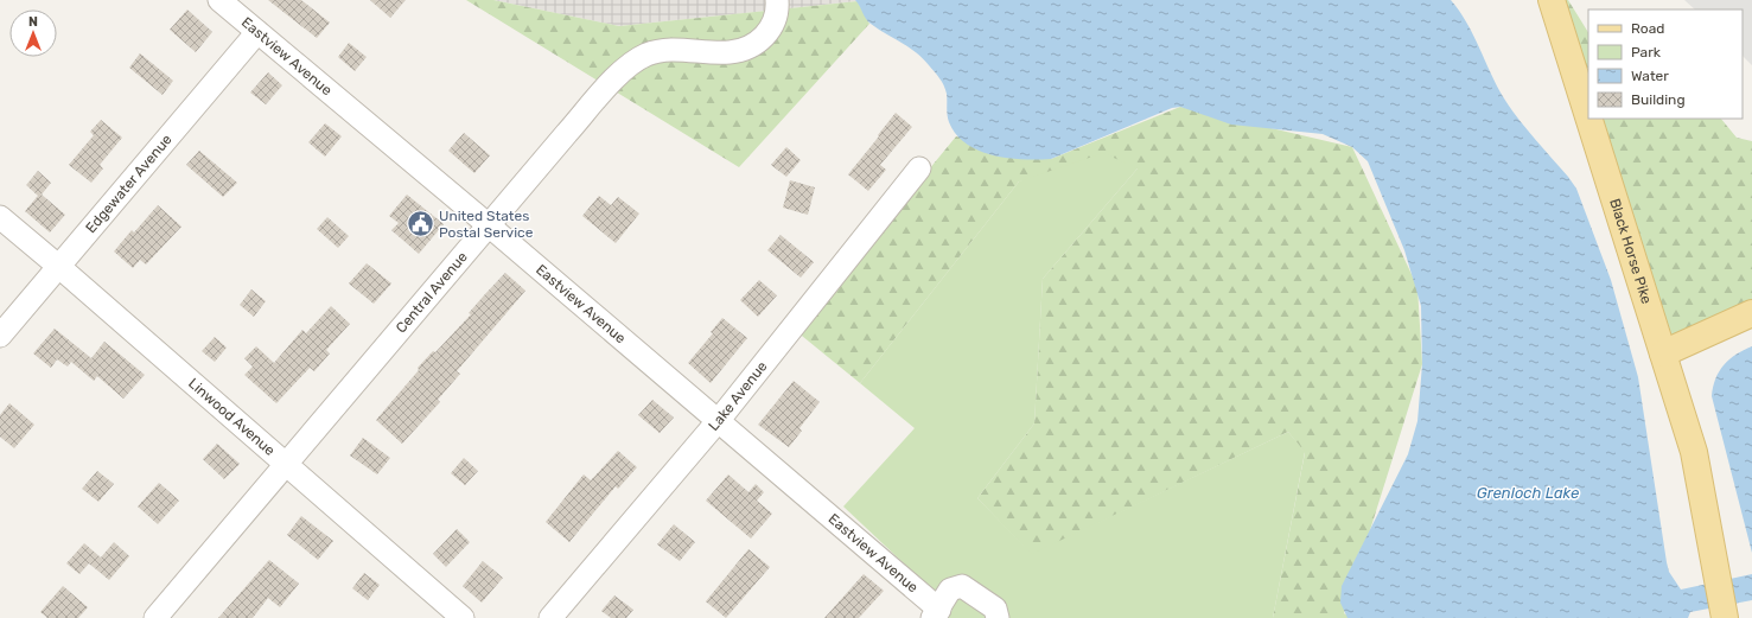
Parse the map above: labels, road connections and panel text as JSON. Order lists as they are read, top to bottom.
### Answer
{
  "streets": {
    "main road": ["Black Horse Pike"],
    "street": [
      "Eastview Avenue",
      "Edgewater Avenue",
      "Central Avenue",
      "Lake Avenue",
      "Linwood Avenue"
    ]
  },
  "crossings": [
    ["Eastview Avenue", "Edgewater Avenue"],
    ["Eastview Avenue", "Central Avenue"],
    ["Eastview Avenue", "Lake Avenue"],
    ["Edgewater Avenue", "Linwood Avenue"],
    ["Central Avenue", "Linwood Avenue"]
  ],
  "water": ["Grenloch Lake"],
  "places": {
    "public building": ["United States Postal Service"]
  },
  "legend": [
    "Road",
    "Park",
    "Water",
    "Building"
  ],
  "north": "top"
}
